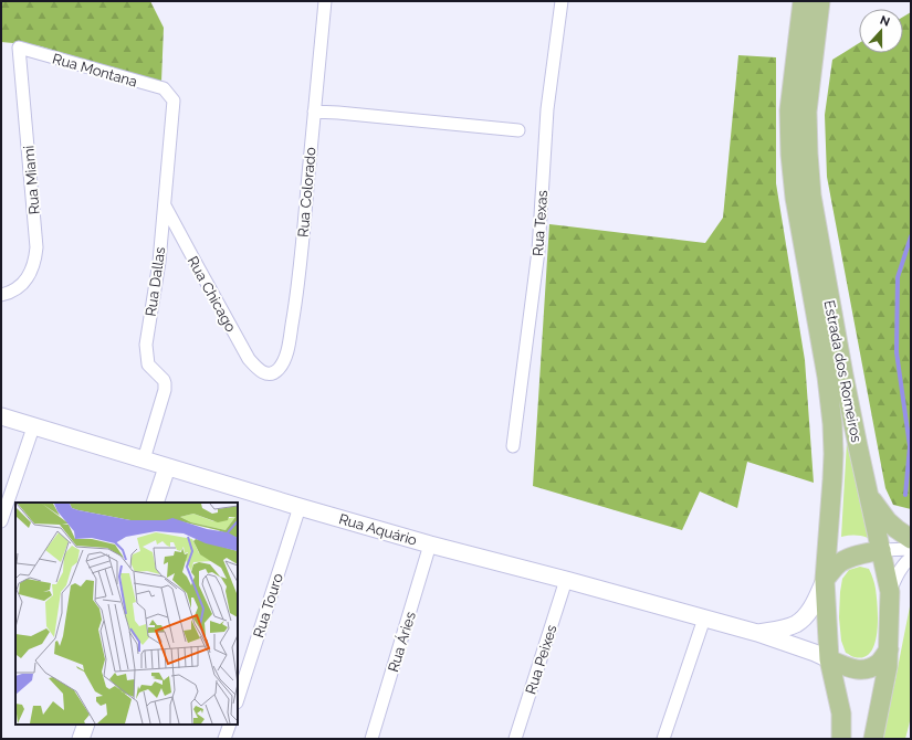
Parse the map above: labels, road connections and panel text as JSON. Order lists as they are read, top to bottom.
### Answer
{
  "streets": {
    "main road": ["Estrada dos Romeiros"],
    "street": [
      "Rua Montana",
      "Rua Miami",
      "Rua Colorado",
      "Rua Texas",
      "Rua Dallas",
      "Rua Chicago",
      "Rua Aquário",
      "Rua Touro",
      "Rua Áries",
      "Rua Peixes"
    ]
  },
  "crossings": [
    ["Rua Montana", "Rua Miami"],
    ["Rua Montana", "Rua Dallas"],
    ["Rua Colorado", "Rua Chicago"],
    ["Rua Dallas", "Rua Chicago"],
    ["Rua Dallas", "Rua Aquário"],
    ["Estrada dos Romeiros", "Rua Aquário"],
    ["Rua Aquário", "Rua Touro"],
    ["Rua Aquário", "Rua Áries"],
    ["Rua Aquário", "Rua Peixes"]
  ],
  "north": "top"
}
